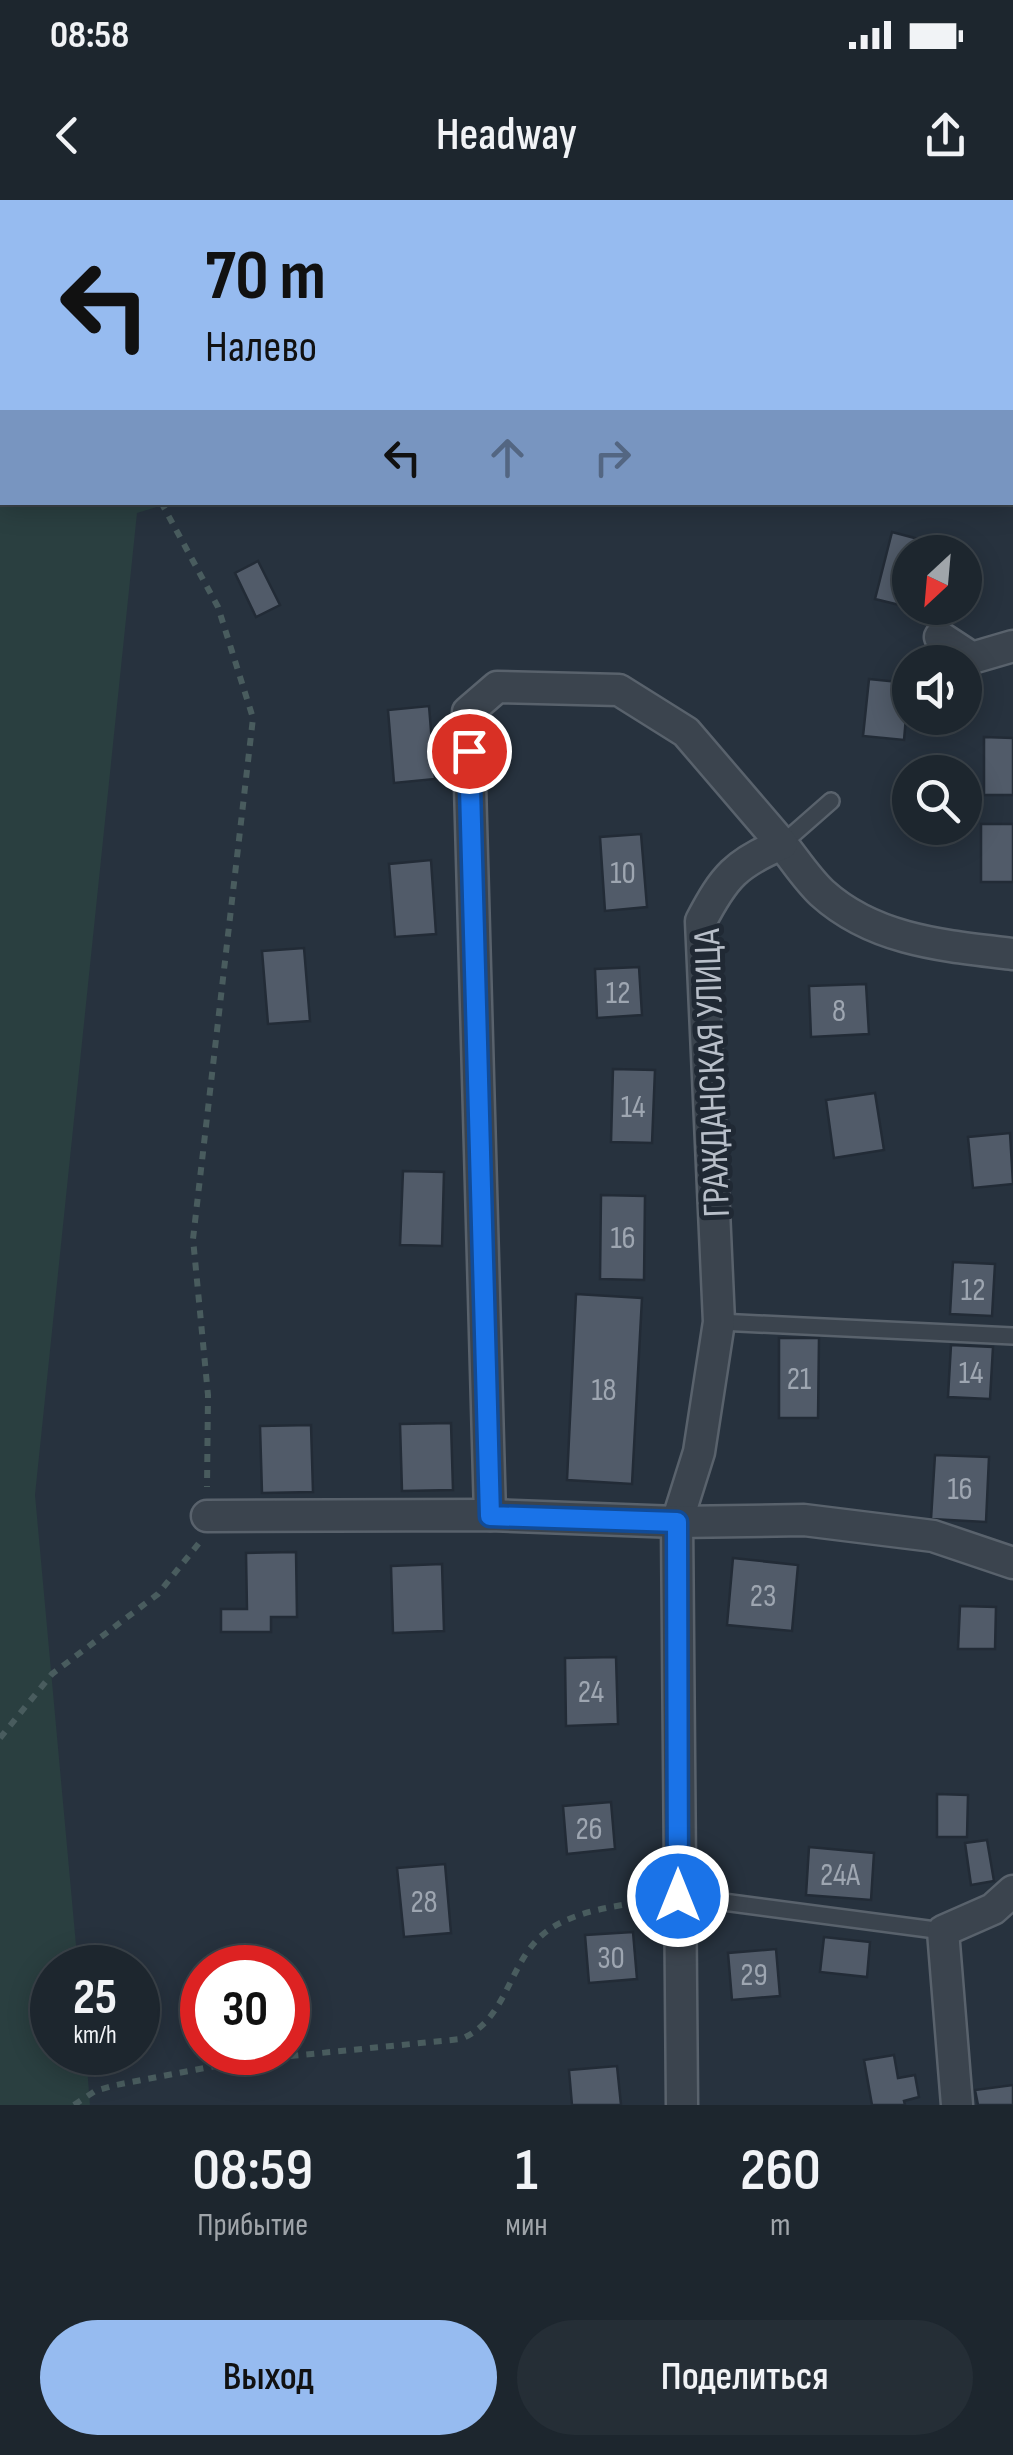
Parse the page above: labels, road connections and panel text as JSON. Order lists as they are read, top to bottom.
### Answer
{
  "streets": {
    "street": ["ГРАЖДАНСКАЯ УЛИЦА"]
  },
  "house_numbers": [
    "10",
    "12",
    "8",
    "14",
    "16",
    "12",
    "14",
    "21",
    "18",
    "16",
    "23",
    "24",
    "26",
    "24А",
    "28",
    "30",
    "29"
  ],
  "north": "bottom left",
  "page": {
    "status": "08:58",
    "header": "Headway",
    "turn": ["70 m", "Налево"],
    "speed": "25 km/h",
    "limit": "30",
    "eta": [
      "08:59",
      "Прибытие",
      "1",
      "мин",
      "260",
      "m"
    ],
    "buttons": ["Выход", "Поделиться"]
  }
}
